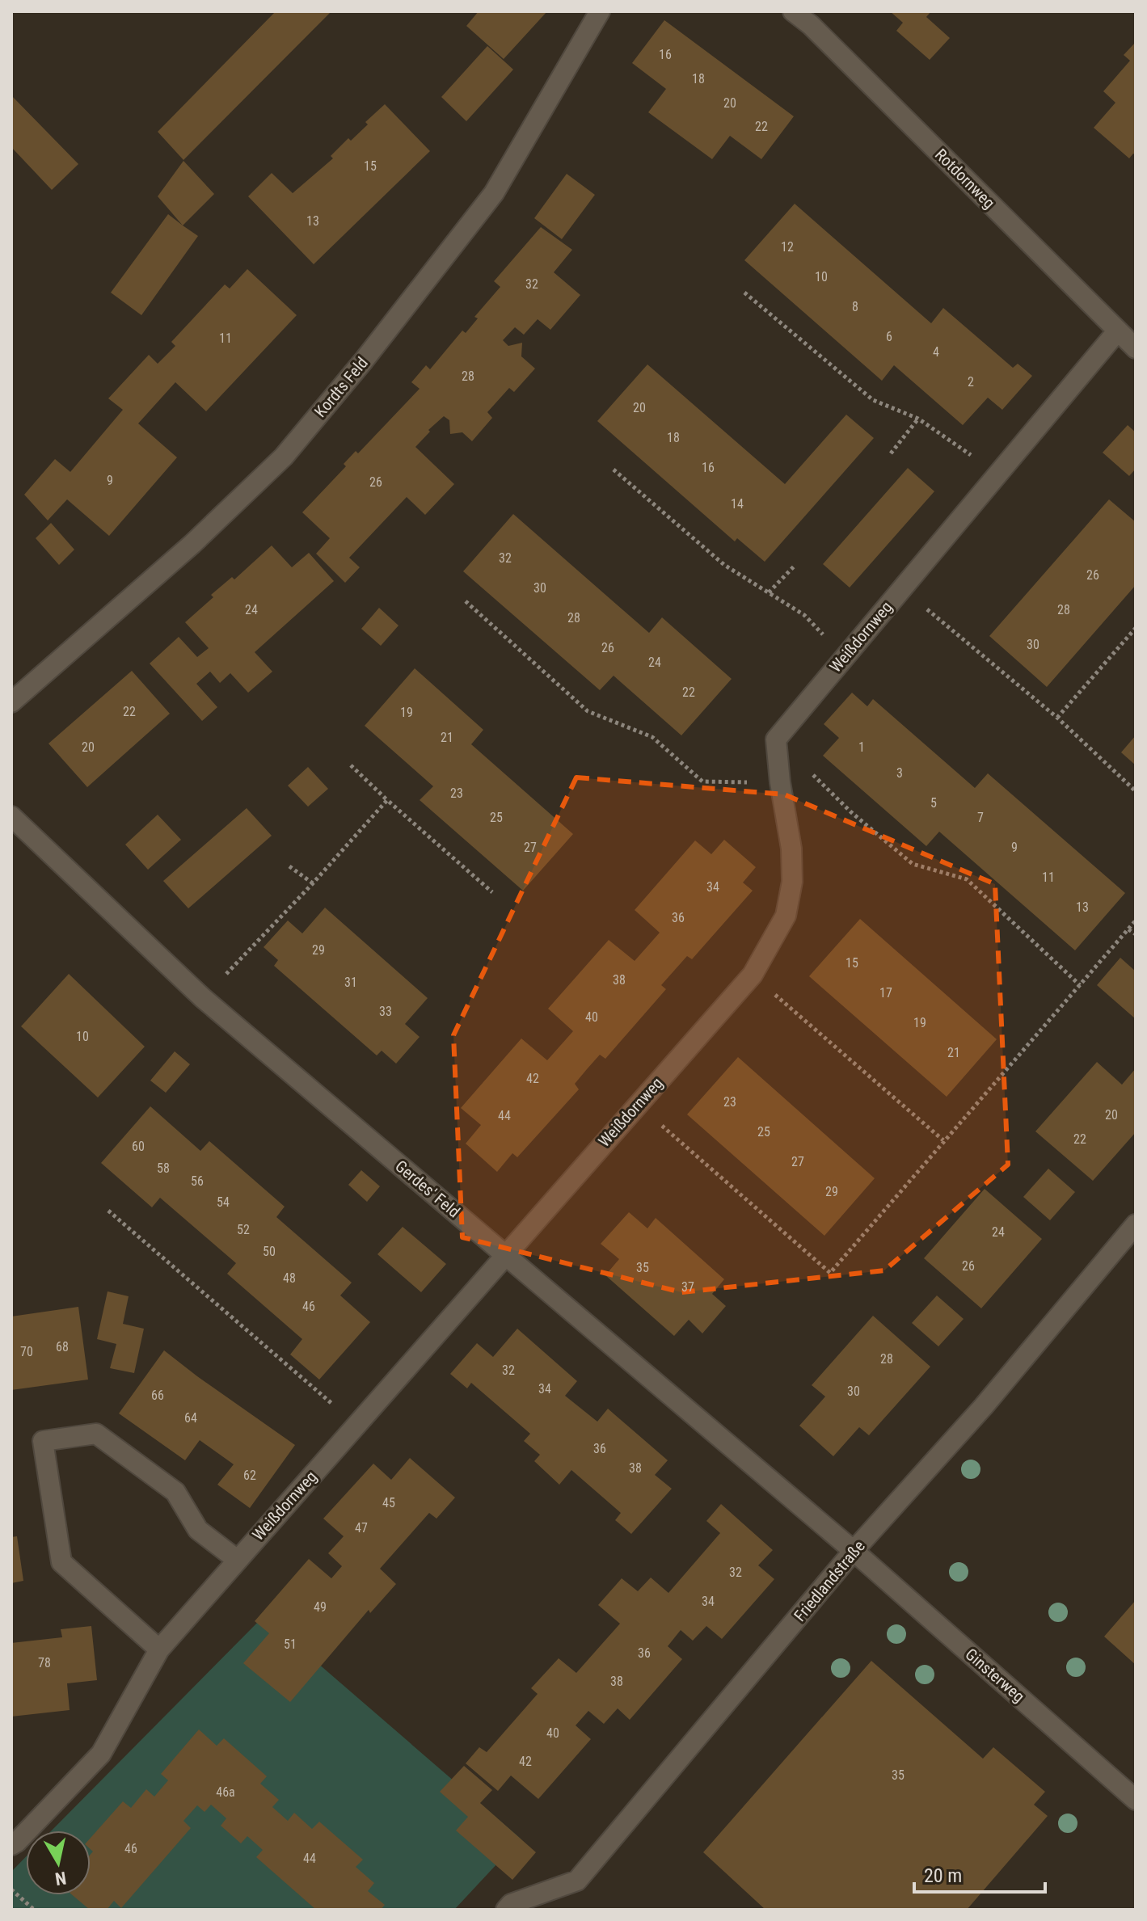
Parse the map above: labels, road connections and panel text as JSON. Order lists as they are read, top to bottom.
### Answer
{
  "streets": {
    "street": [
      "Rotdornweg",
      "Kordts Feld",
      "Weißdornweg",
      "Gerdes' Feld",
      "Friedlandstraße",
      "Ginsterweg"
    ]
  },
  "crossings": [
    ["Rotdornweg", "Weißdornweg"],
    ["Weißdornweg", "Gerdes' Feld"],
    ["Gerdes' Feld", "Friedlandstraße"],
    ["Gerdes' Feld", "Ginsterweg"],
    ["Friedlandstraße", "Ginsterweg"]
  ],
  "house_numbers": [
    "16",
    "18",
    "20",
    "22",
    "15",
    "13",
    "12",
    "10",
    "32",
    "8",
    "6",
    "11",
    "4",
    "28",
    "2",
    "20",
    "18",
    "16",
    "9",
    "26",
    "14",
    "32",
    "26",
    "30",
    "24",
    "28",
    "28",
    "30",
    "26",
    "24",
    "22",
    "22",
    "19",
    "21",
    "20",
    "1",
    "3",
    "23",
    "5",
    "25",
    "7",
    "27",
    "9",
    "11",
    "34",
    "13",
    "36",
    "29",
    "15",
    "38",
    "31",
    "17",
    "33",
    "40",
    "19",
    "10",
    "21",
    "42",
    "23",
    "20",
    "44",
    "25",
    "22",
    "60",
    "27",
    "58",
    "56",
    "29",
    "54",
    "52",
    "24",
    "50",
    "26",
    "35",
    "48",
    "37",
    "46",
    "68",
    "70",
    "28",
    "32",
    "34",
    "30",
    "66",
    "64",
    "36",
    "38",
    "62",
    "45",
    "47",
    "32",
    "34",
    "49",
    "51",
    "36",
    "78",
    "38",
    "40",
    "42",
    "35",
    "46a",
    "46",
    "44"
  ],
  "scale_bar": "20 m",
  "north": "bottom"
}
